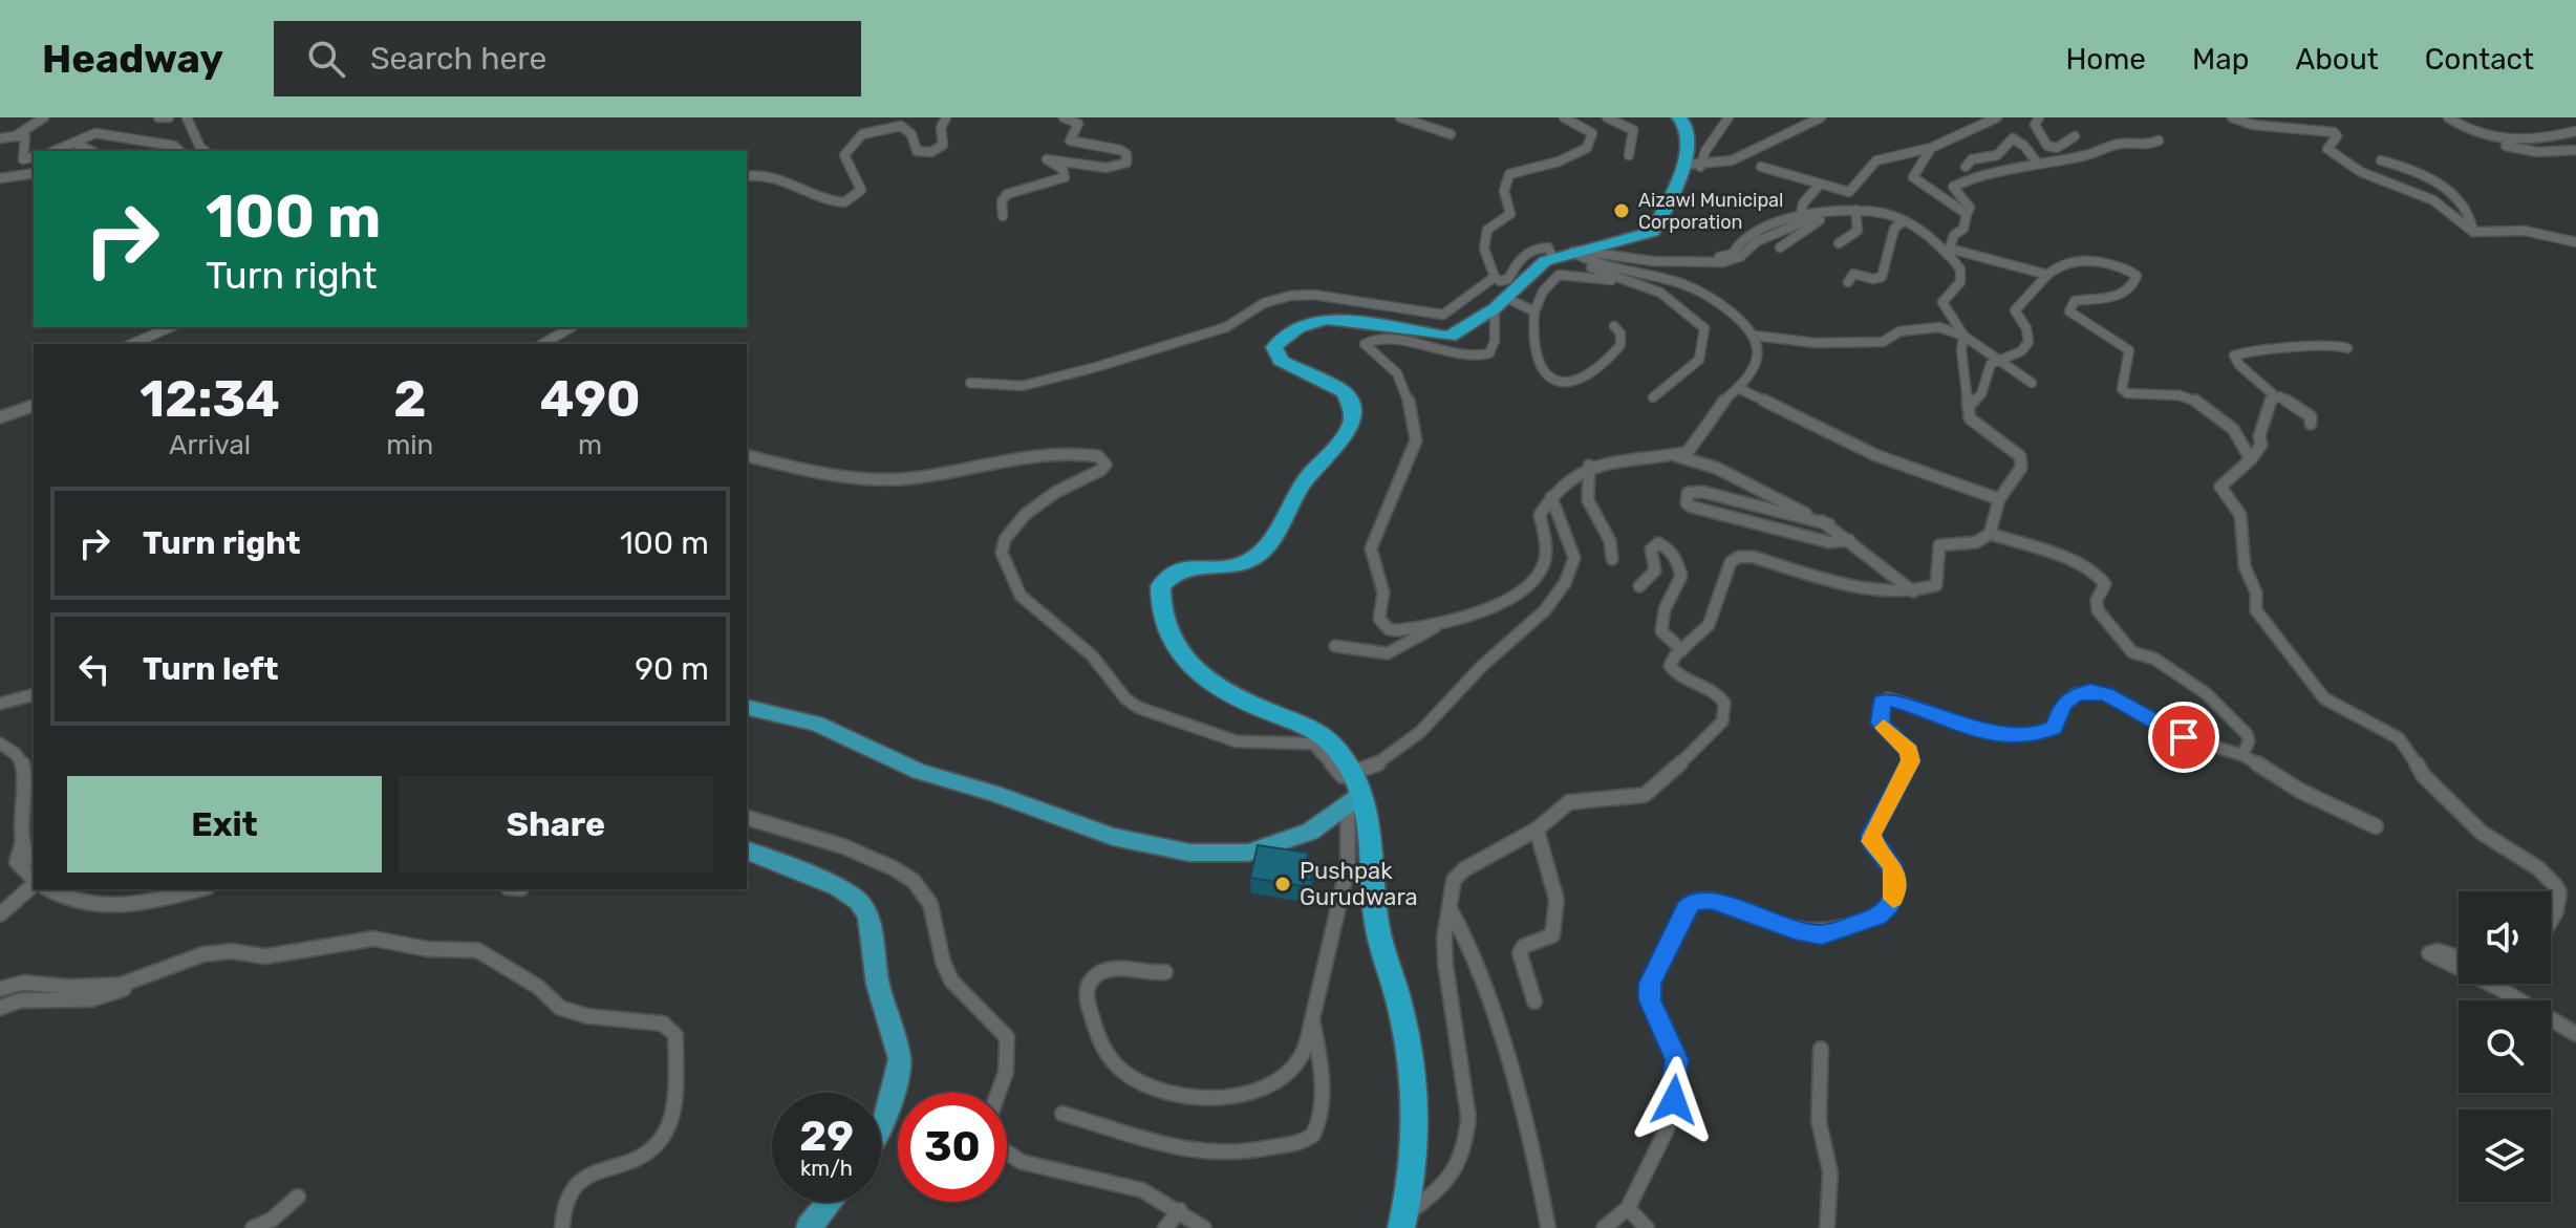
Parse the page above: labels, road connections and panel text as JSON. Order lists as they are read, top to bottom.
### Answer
{
  "places": ["Aizawl Municipal Corporation", "Pushpak Gurudwara"],
  "page": {
    "header": "Headway",
    "search": "Search here",
    "nav": [
      "Home",
      "Map",
      "About",
      "Contact"
    ],
    "turn": ["100 m", "Turn right"],
    "eta": [
      "12:34",
      "Arrival",
      "2",
      "min",
      "490",
      "m"
    ],
    "list": [
      {
        "name": "Turn right",
        "value": "100 m"
      },
      {
        "name": "Turn left",
        "value": "90 m"
      }
    ],
    "buttons": ["Exit", "Share"],
    "speed": "29 km/h",
    "limit": "30"
  }
}
